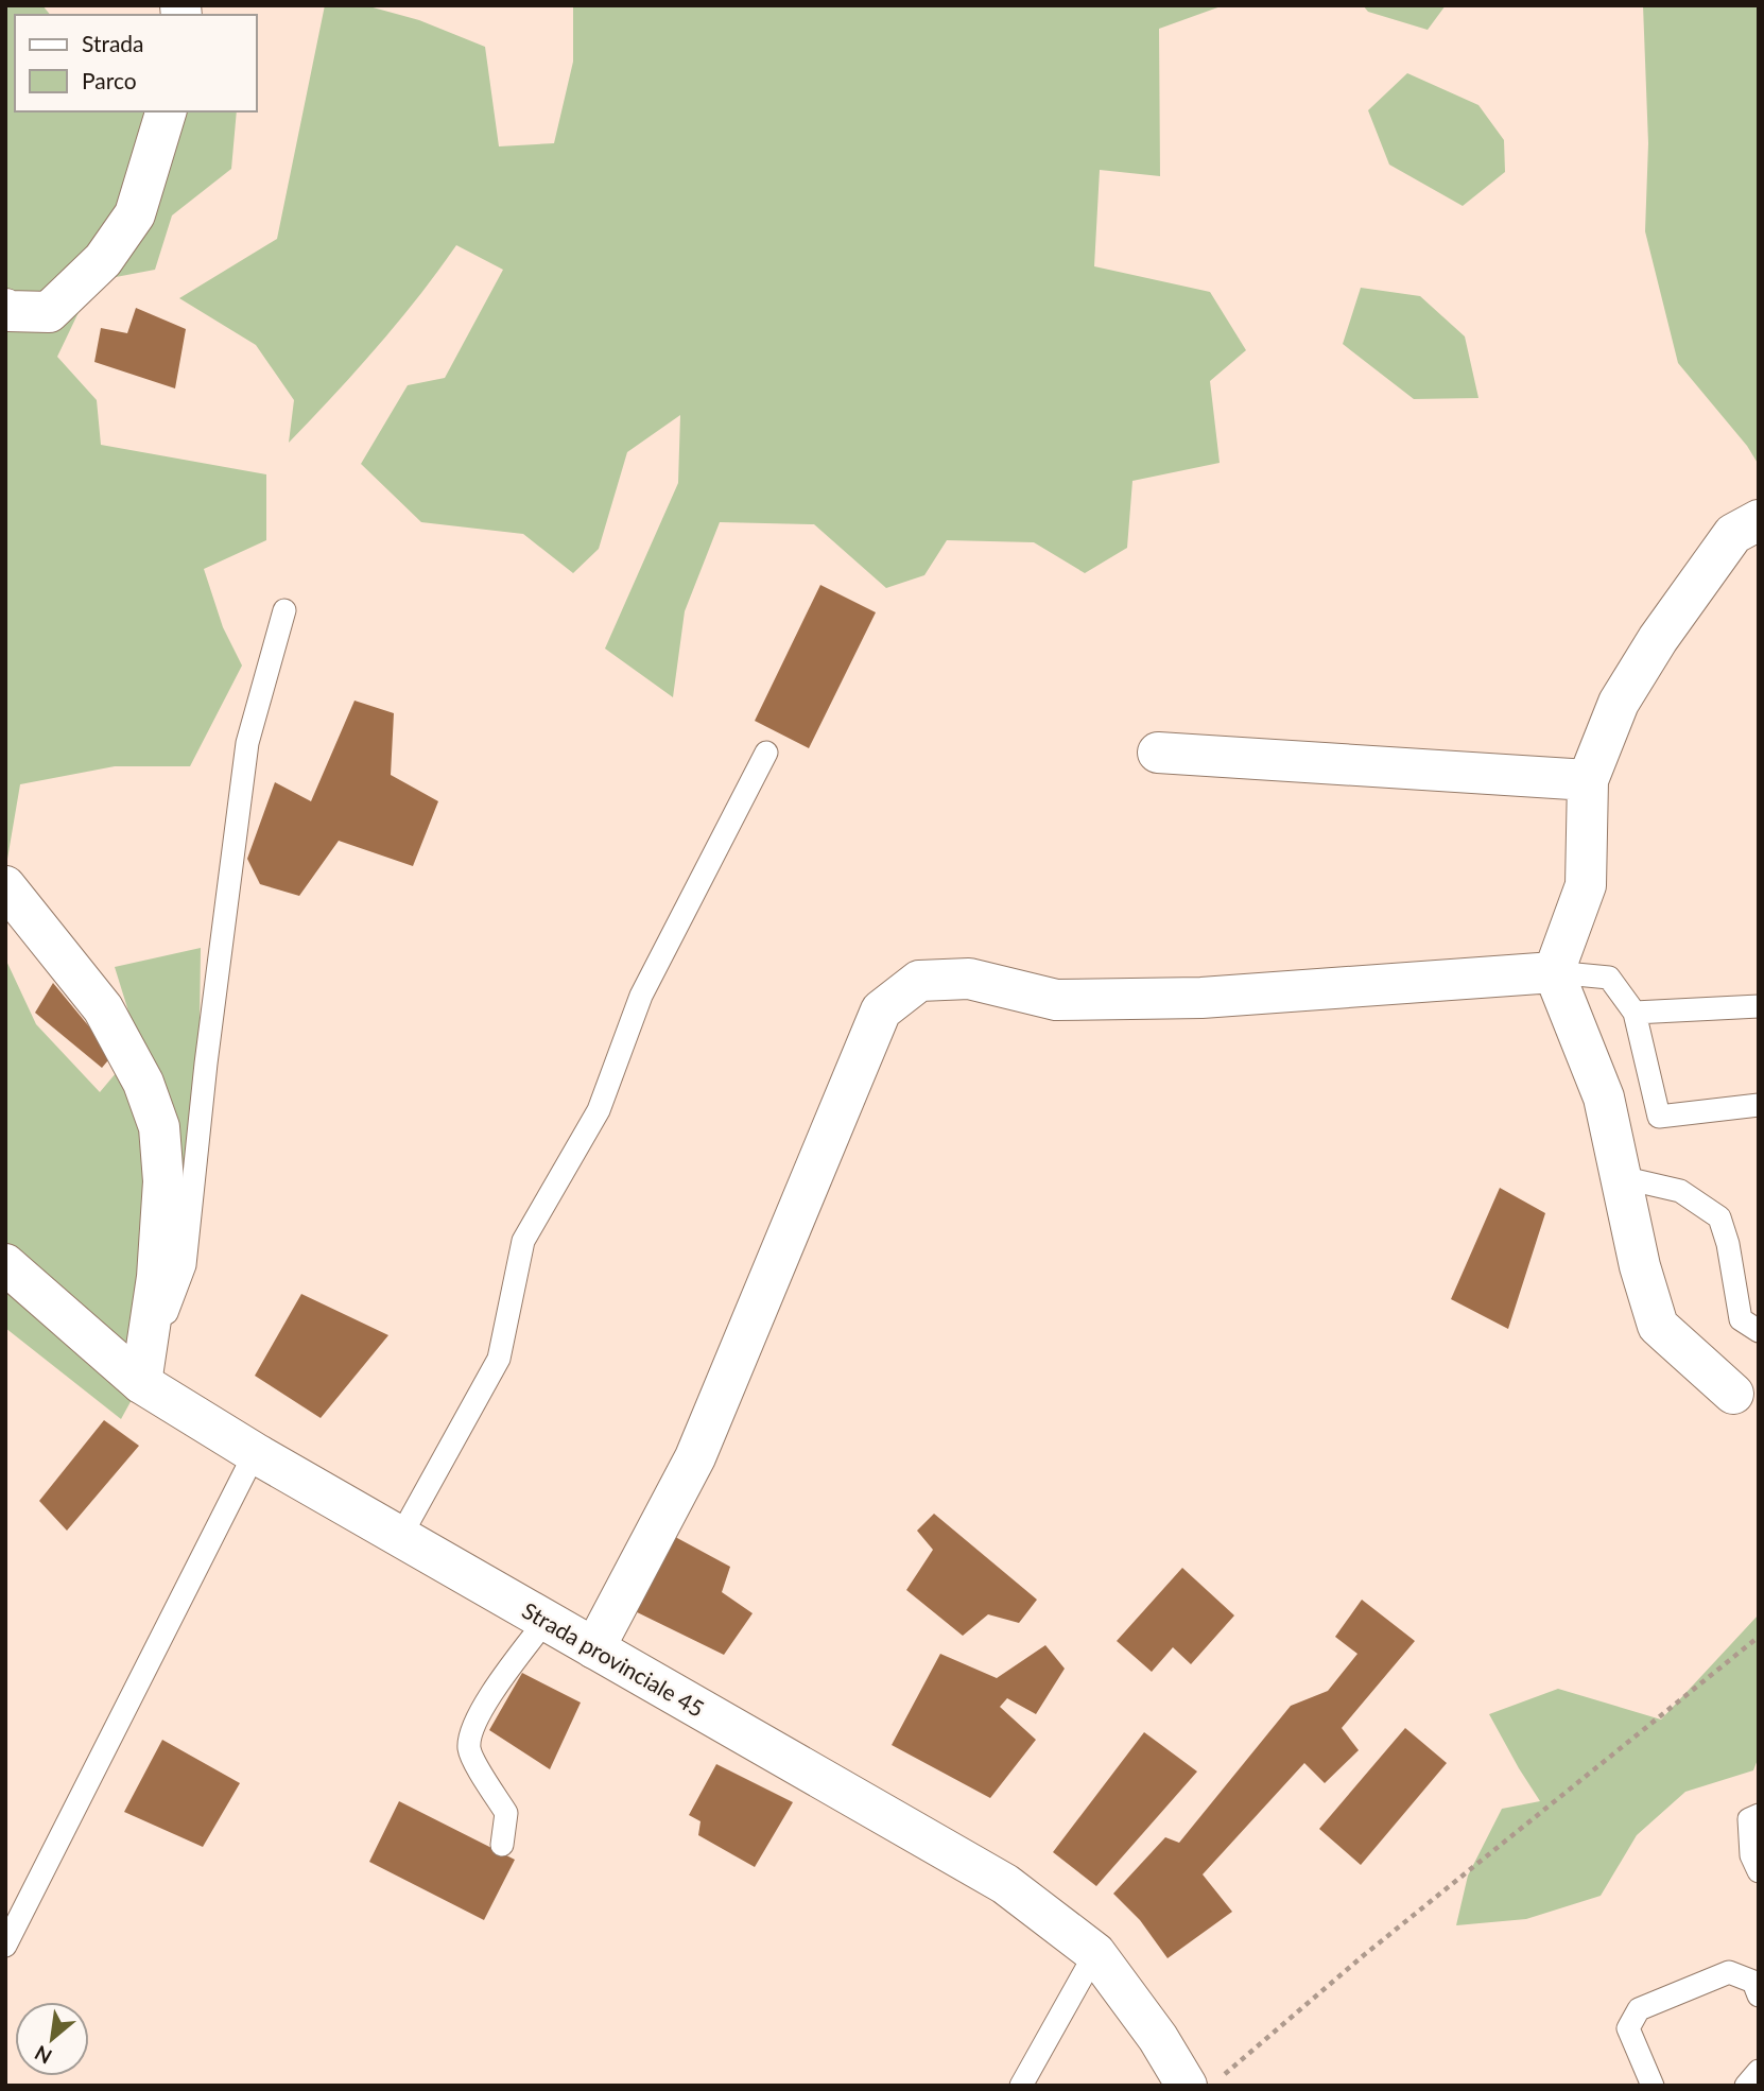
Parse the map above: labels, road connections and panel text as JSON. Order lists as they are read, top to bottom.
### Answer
{
  "streets": {
    "street": ["Strada provinciale 45"]
  },
  "legend": ["Strada", "Parco"],
  "north": "bottom left"
}
